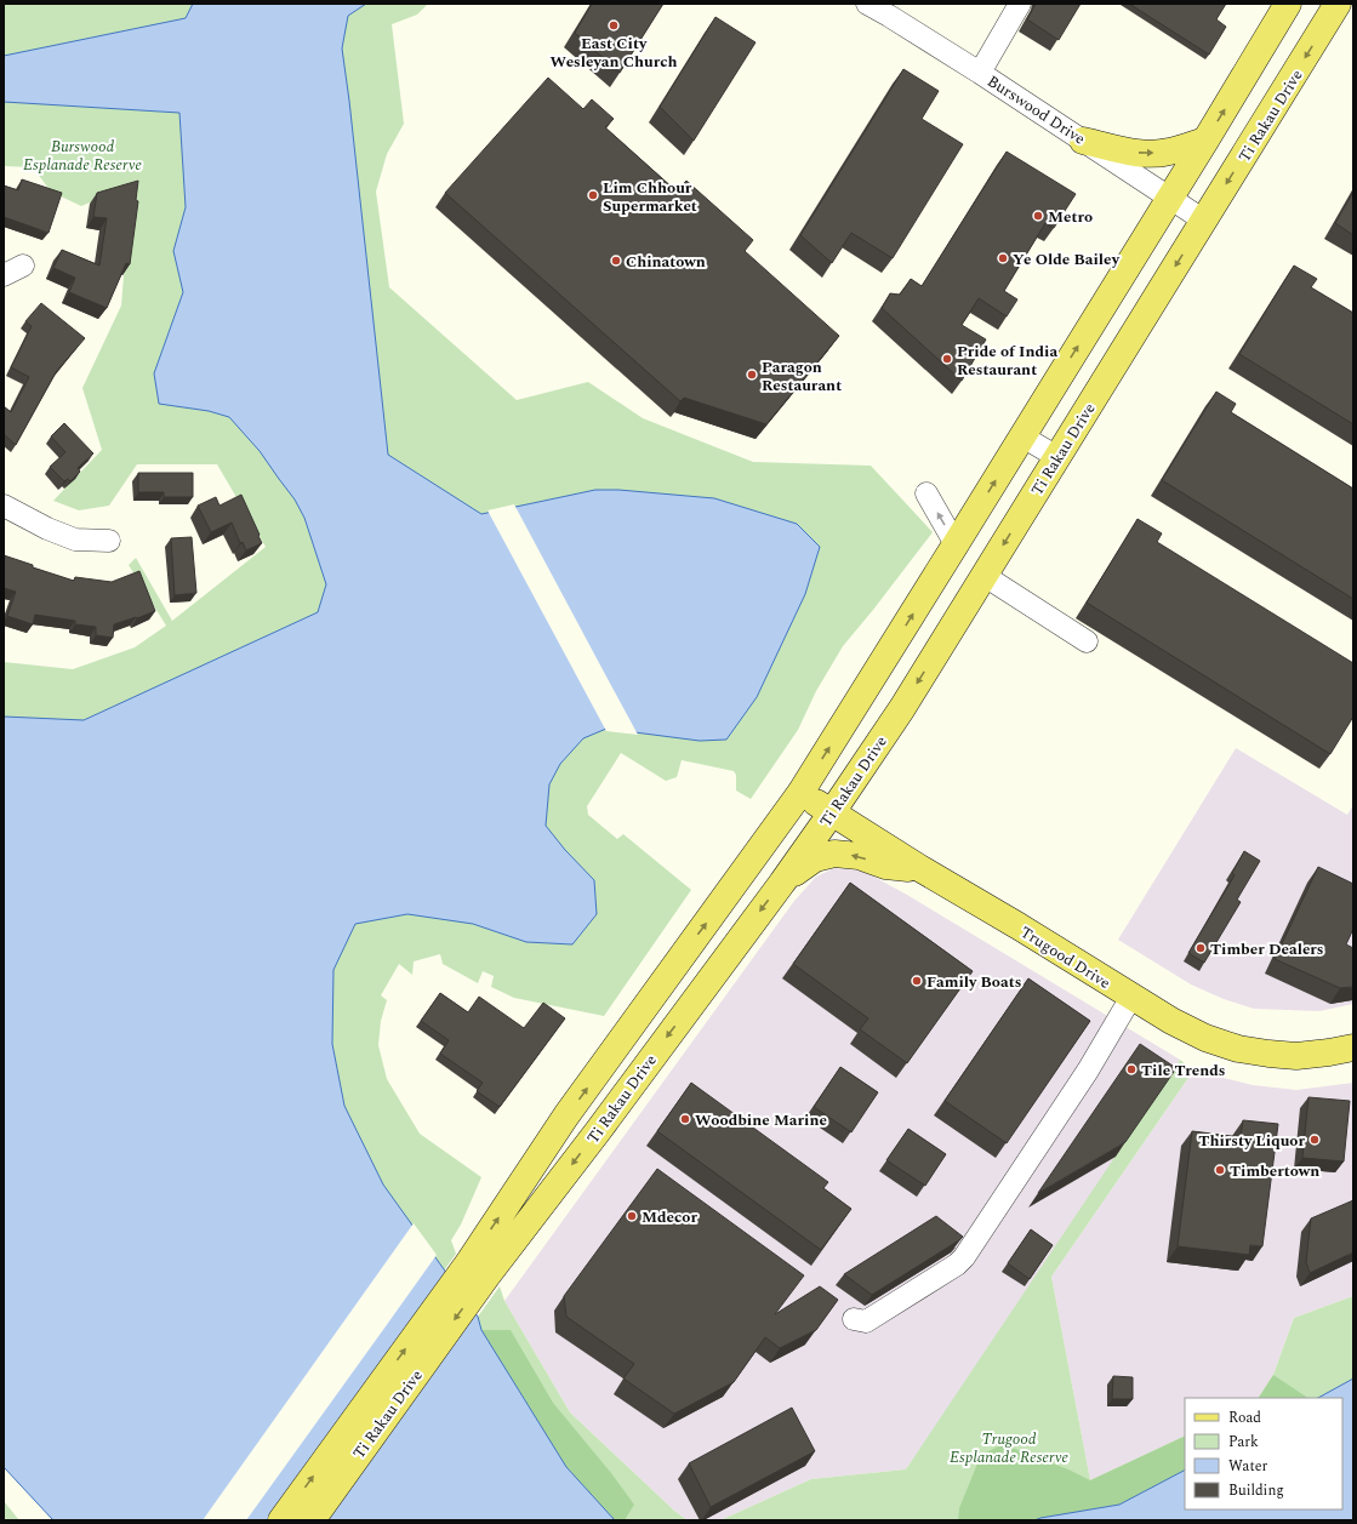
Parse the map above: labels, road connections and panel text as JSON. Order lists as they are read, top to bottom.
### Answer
{
  "streets": {
    "main road": ["Ti Rakau Drive", "Trugood Drive"],
    "street": ["Burswood Drive"]
  },
  "crossings": [
    ["Burswood Drive", "Ti Rakau Drive"],
    ["Ti Rakau Drive", "Trugood Drive"]
  ],
  "parks": ["Burswood Esplanade Reserve", "Trugood Esplanade Reserve"],
  "places": [
    "East City Wesleyan Church",
    "Lim Chhour Supermarket",
    "Metro",
    "Ye Olde Bailey",
    "Chinatown",
    "Pride of India Restaurant",
    "Paragon Restaurant",
    "Timber Dealers",
    "Family Boats",
    "Tile Trends",
    "Woodbine Marine",
    "Thirsty Liquor",
    "Timbertown",
    "Mdecor"
  ],
  "legend": [
    "Road",
    "Park",
    "Water",
    "Building"
  ]
}
